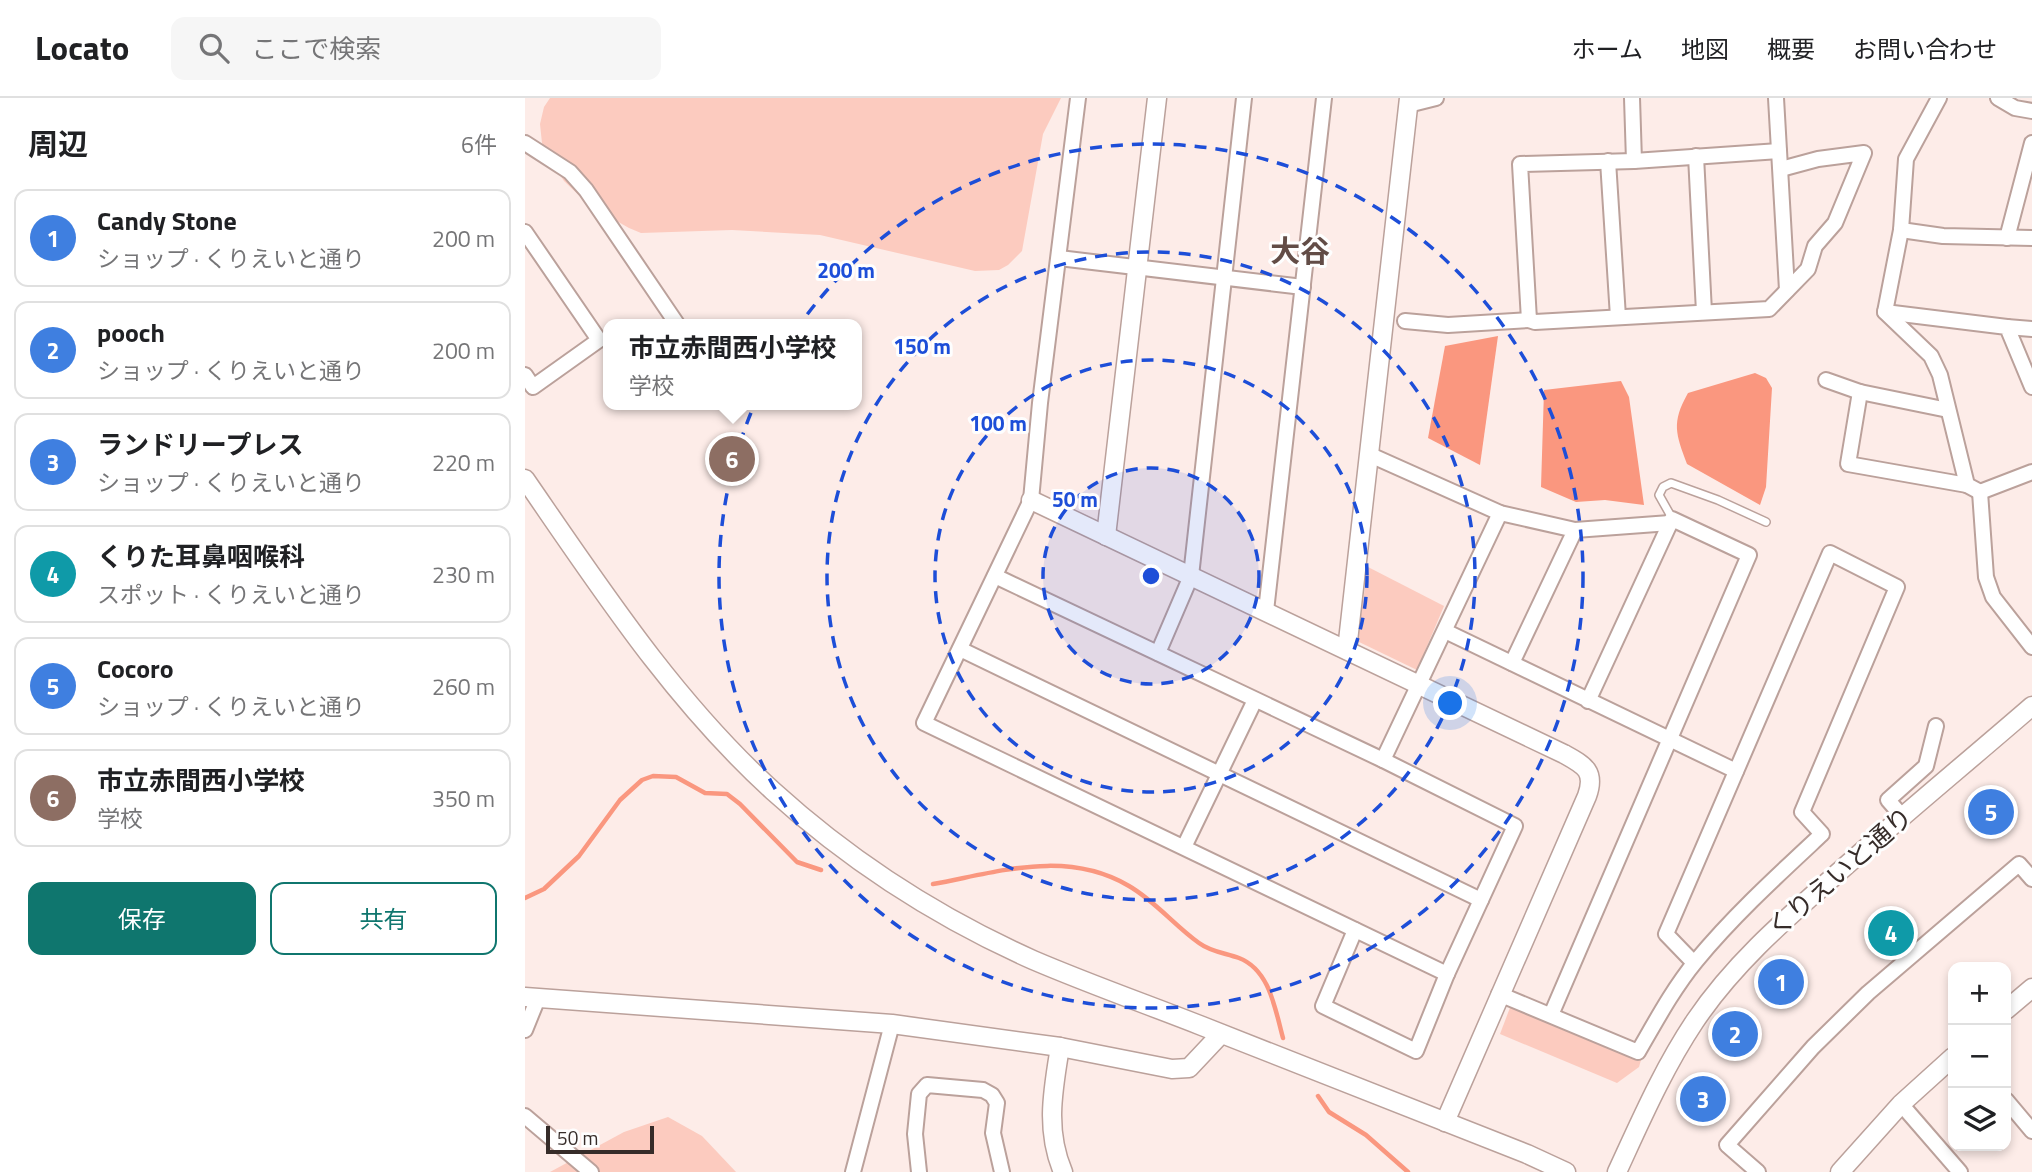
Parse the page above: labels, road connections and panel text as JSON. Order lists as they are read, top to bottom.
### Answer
{
  "streets": {
    "street": ["くりえいと通り"]
  },
  "districts": ["大谷"],
  "scale_bar": "50 m",
  "page": {
    "header": "Locato",
    "search": "ここで検索",
    "nav": [
      "ホーム",
      "地図",
      "概要",
      "お問い合わせ"
    ],
    "heading": ["周辺", "6件"],
    "list": [
      {
        "mark": "1",
        "name": "Candy Stone",
        "note": "ショップ · くりえいと通り",
        "value": "200 m"
      },
      {
        "mark": "2",
        "name": "pooch",
        "note": "ショップ · くりえいと通り",
        "value": "200 m"
      },
      {
        "mark": "3",
        "name": "ランドリープレス",
        "note": "ショップ · くりえいと通り",
        "value": "220 m"
      },
      {
        "mark": "4",
        "name": "くりた耳鼻咽喉科",
        "note": "スポット · くりえいと通り",
        "value": "230 m"
      },
      {
        "mark": "5",
        "name": "Cocoro",
        "note": "ショップ · くりえいと通り",
        "value": "260 m"
      },
      {
        "mark": "6",
        "name": "市立赤間西小学校",
        "note": "学校",
        "value": "350 m"
      }
    ],
    "popup": ["市立赤間西小学校", "学校"],
    "pins": [
      "6",
      "5",
      "4",
      "1",
      "2",
      "3"
    ],
    "buttons": ["保存", "共有"],
    "map_buttons": ["+", "−"],
    "scale": "50 m"
  },
  "rings": [
    "200 m",
    "150 m",
    "100 m",
    "50 m"
  ]
}
